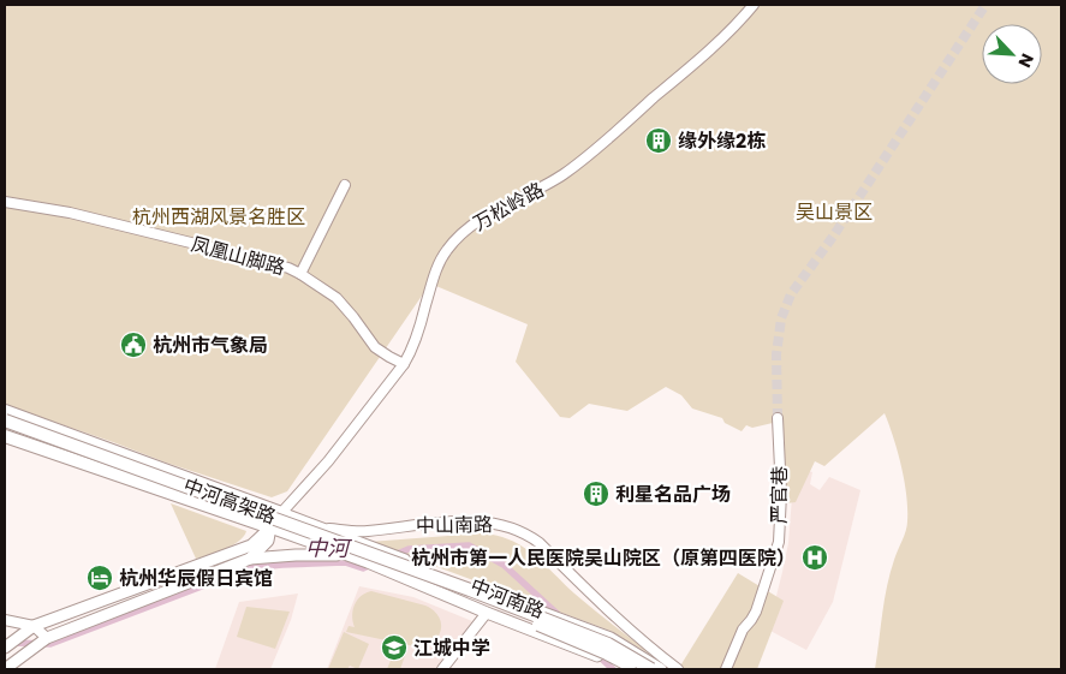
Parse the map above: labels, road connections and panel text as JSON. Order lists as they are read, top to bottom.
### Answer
{
  "streets": {
    "highway": ["中河高架路"],
    "main road": ["中河南路"],
    "street": [
      "万松岭路",
      "凤凰山脚路",
      "严官巷",
      "中山南路"
    ]
  },
  "crossings": [
    ["万松岭路", "凤凰山脚路"],
    ["万松岭路", "中河南路"],
    ["中山南路", "中河南路"]
  ],
  "water": ["中河"],
  "parks": ["吴山景区", "杭州西湖风景名胜区"],
  "places": {
    "building": ["缘外缘2栋", "利星名品广场"],
    "public building": ["杭州市气象局"],
    "hospital": ["杭州市第一人民医院吴山院区（原第四医院）"],
    "hotel": ["杭州华辰假日宾馆"],
    "school or university": ["江城中学"]
  },
  "north": "bottom right"
}
